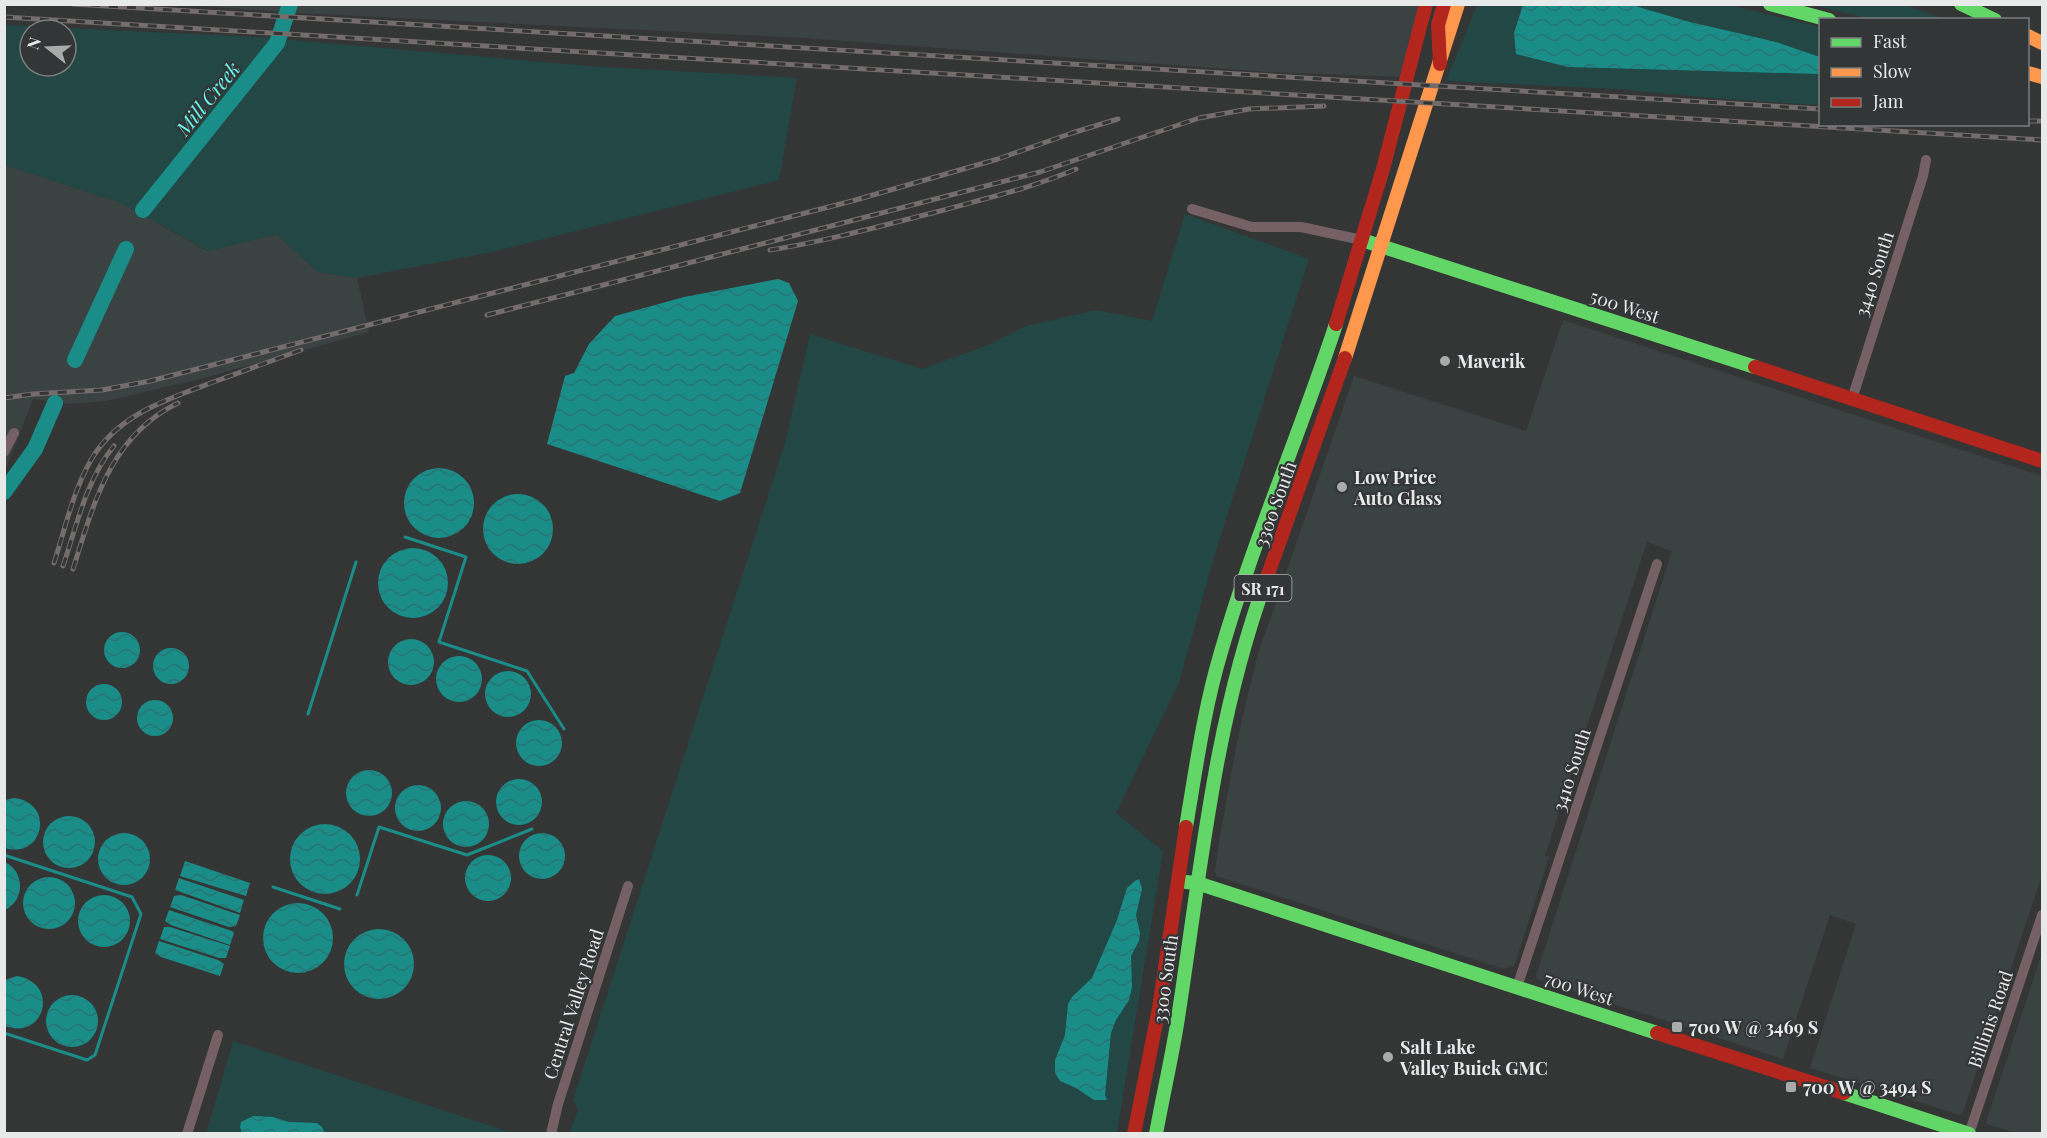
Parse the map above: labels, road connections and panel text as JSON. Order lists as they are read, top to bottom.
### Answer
{
  "streets": {
    "main road": [
      "500 West",
      "3300 South",
      "SR 171",
      "700 West"
    ],
    "street": [
      "3440 South",
      "3410 South",
      "Central Valley Road",
      "Billinis Road"
    ]
  },
  "crossings": [
    ["3440 South", "500 West"],
    ["500 West", "3300 South"],
    ["3300 South", "700 West"],
    ["3410 South", "700 West"],
    ["700 West", "Billinis Road"]
  ],
  "water": ["Mill Creek"],
  "places": {
    "other": ["Maverik", "Low Price Auto Glass", "Salt Lake Valley Buick GMC"],
    "transit": ["700 W @ 3469 S", "700 W @ 3494 S"]
  },
  "legend": ["Fast", "Slow", "Jam"],
  "north": "left"
}
